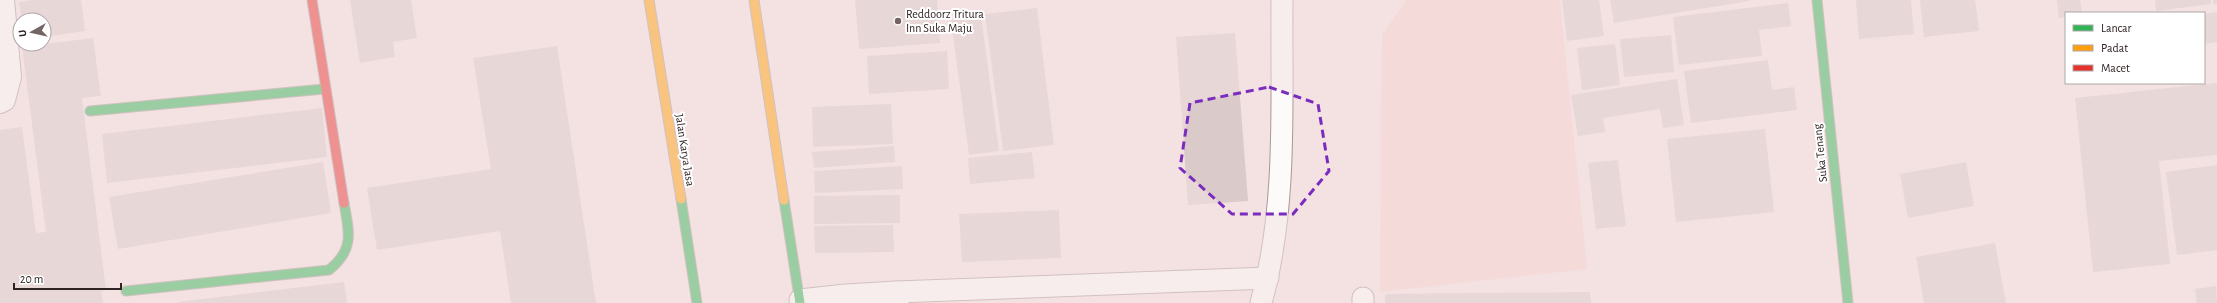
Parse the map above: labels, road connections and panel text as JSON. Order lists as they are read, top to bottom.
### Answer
{
  "streets": {
    "main road": ["Jalan Karya Jasa", "Suka Tenang"]
  },
  "places": ["Reddoorz Tritura Inn Suka Maju"],
  "legend": ["Lancar", "Padat", "Macet"],
  "scale_bar": "20 m",
  "north": "left"
}
